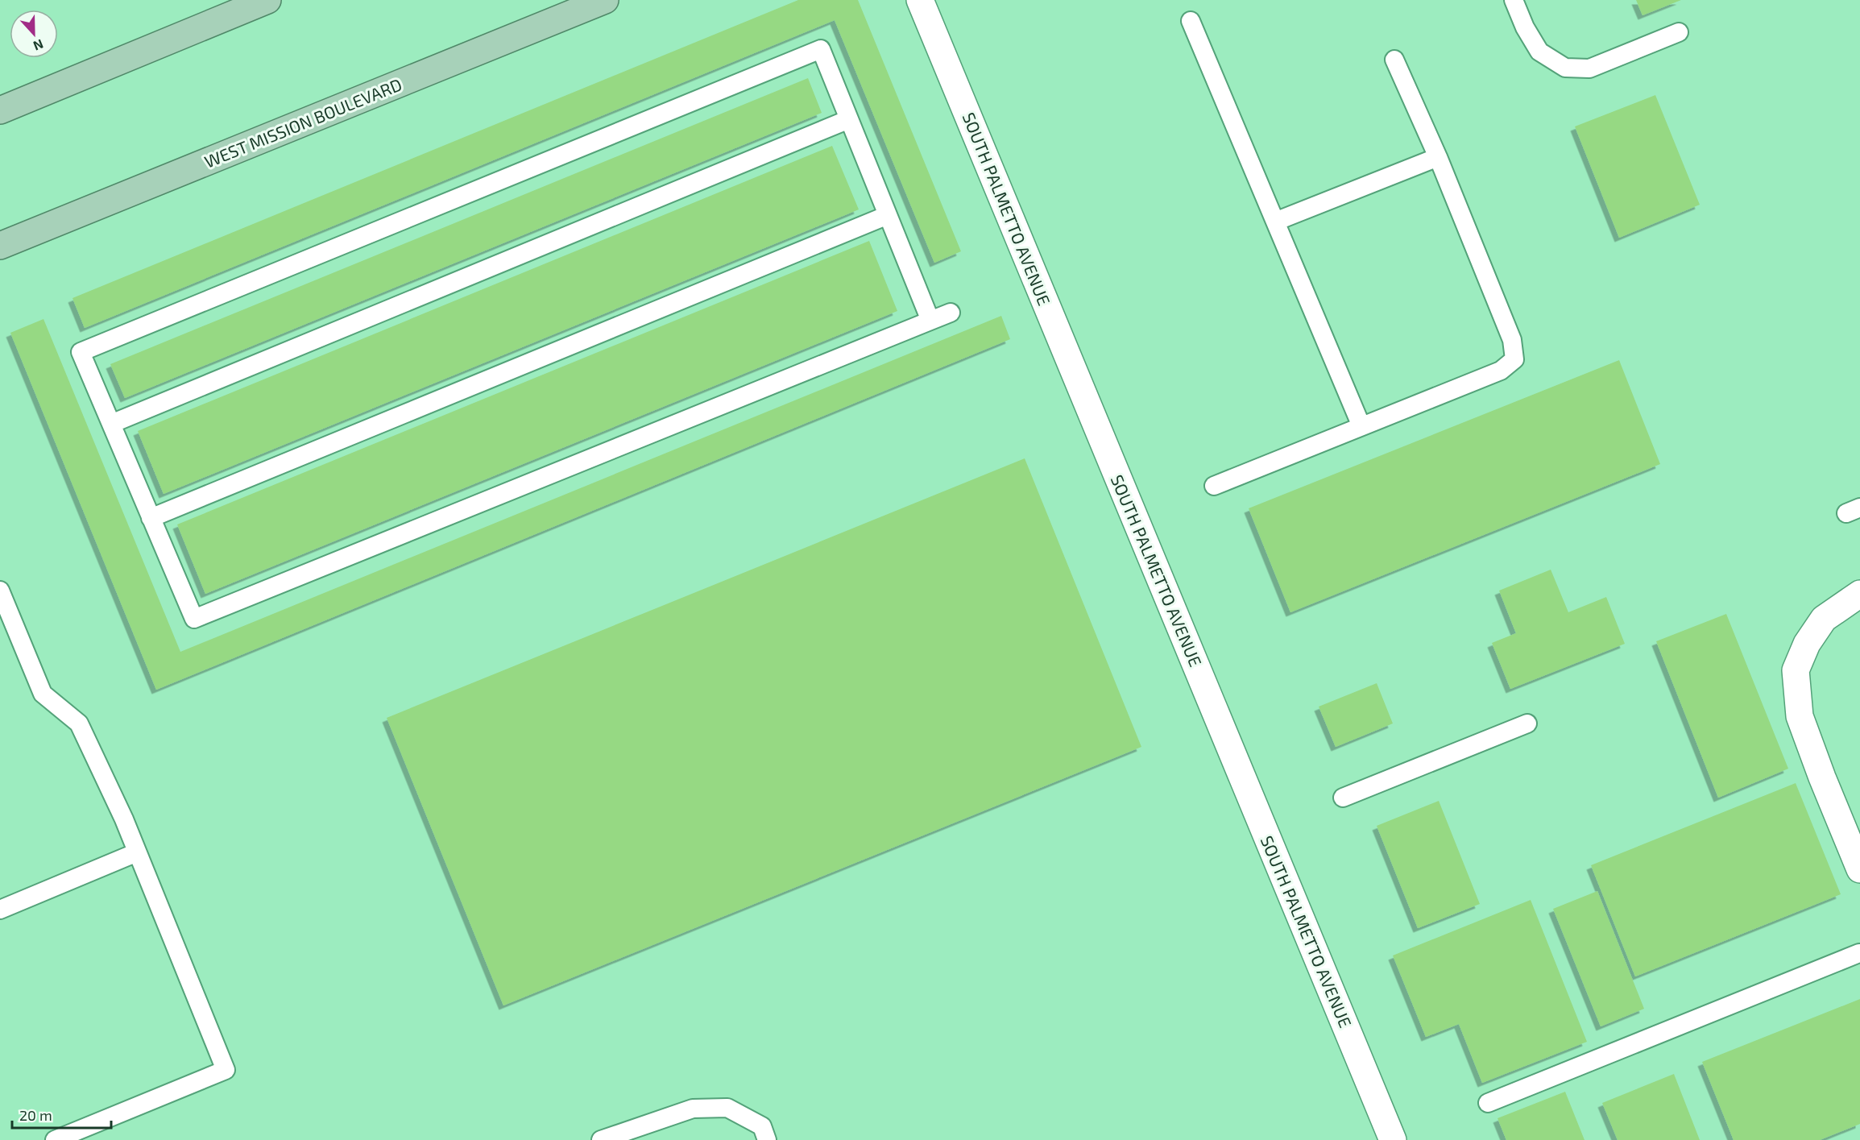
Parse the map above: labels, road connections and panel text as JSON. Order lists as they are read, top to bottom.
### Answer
{
  "streets": {
    "main road": ["WEST MISSION BOULEVARD"],
    "street": ["SOUTH PALMETTO AVENUE"]
  },
  "scale_bar": "20 m",
  "north": "bottom"
}
